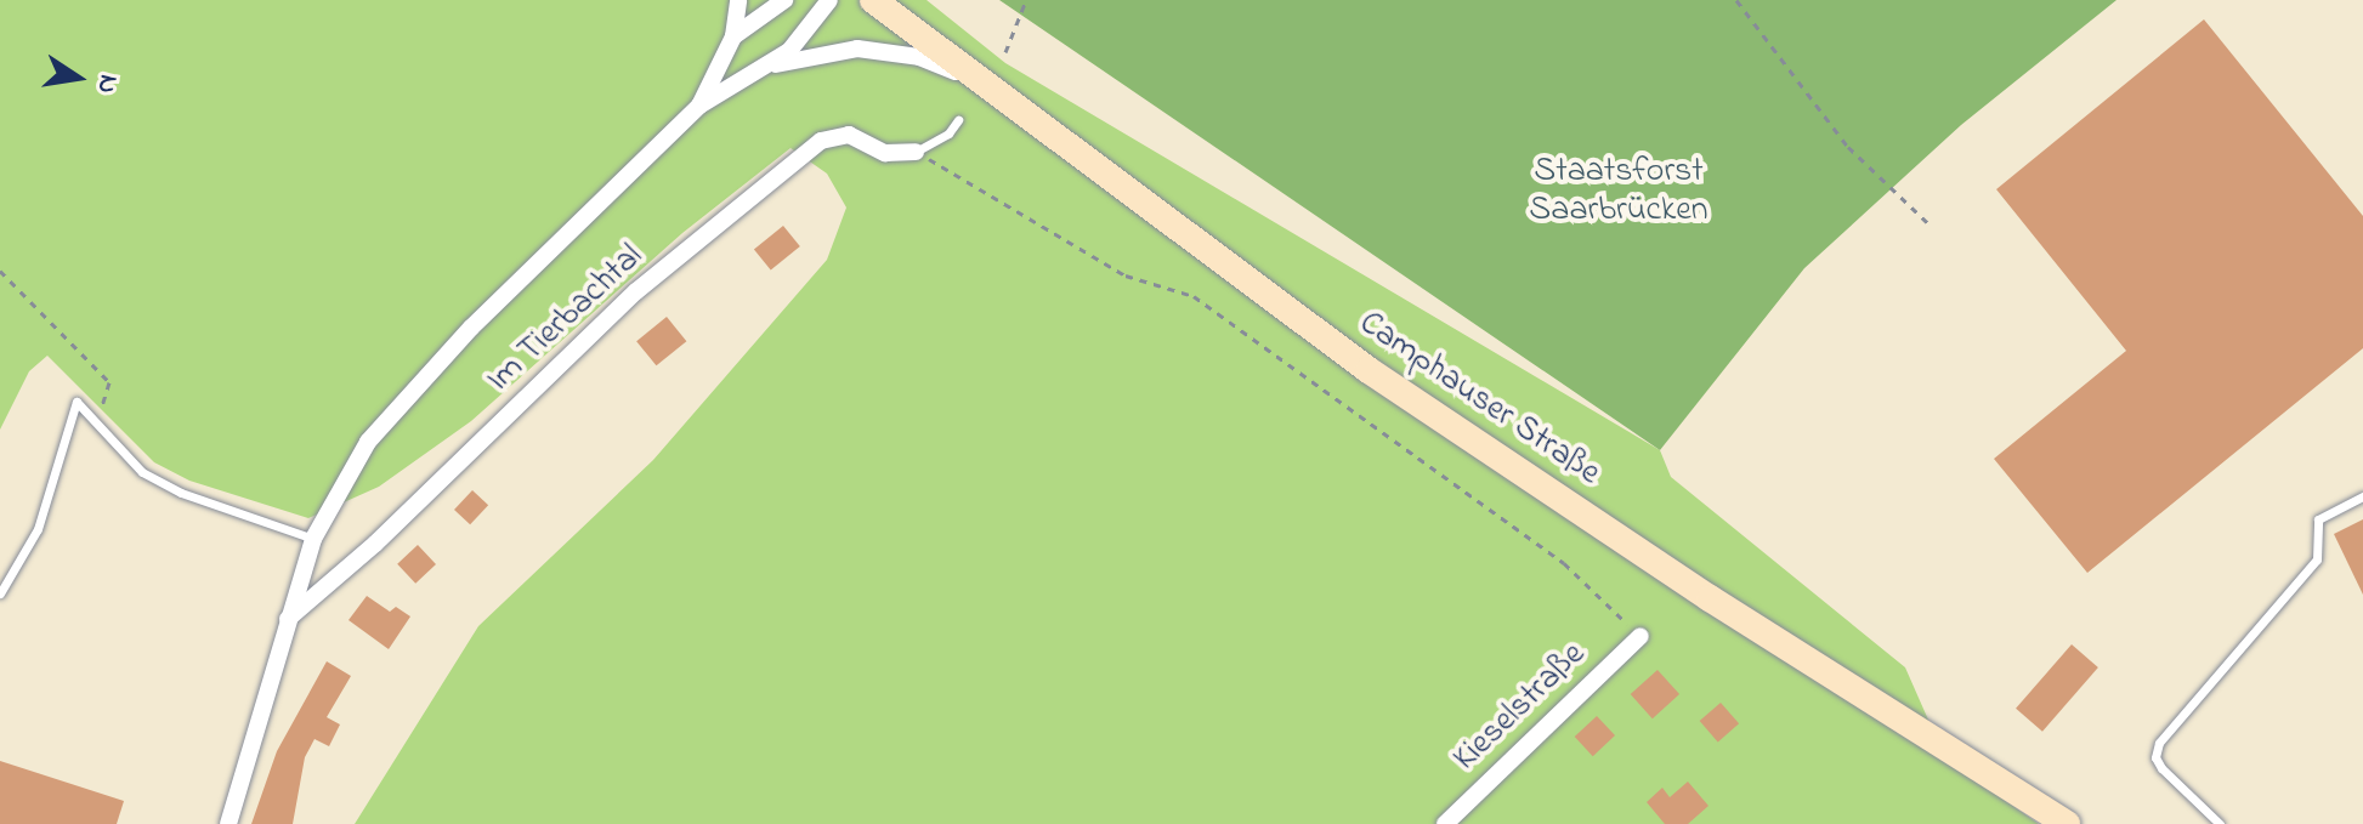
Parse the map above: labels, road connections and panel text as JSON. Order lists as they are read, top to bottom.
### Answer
{
  "streets": {
    "street": ["Im Tierbachtal", "Camphauser Straße", "Kieselstraße"]
  },
  "crossings": [
    ["Im Tierbachtal", "Camphauser Straße"]
  ],
  "parks": ["Staatsforst Saarbrücken"],
  "north": "right"
}
